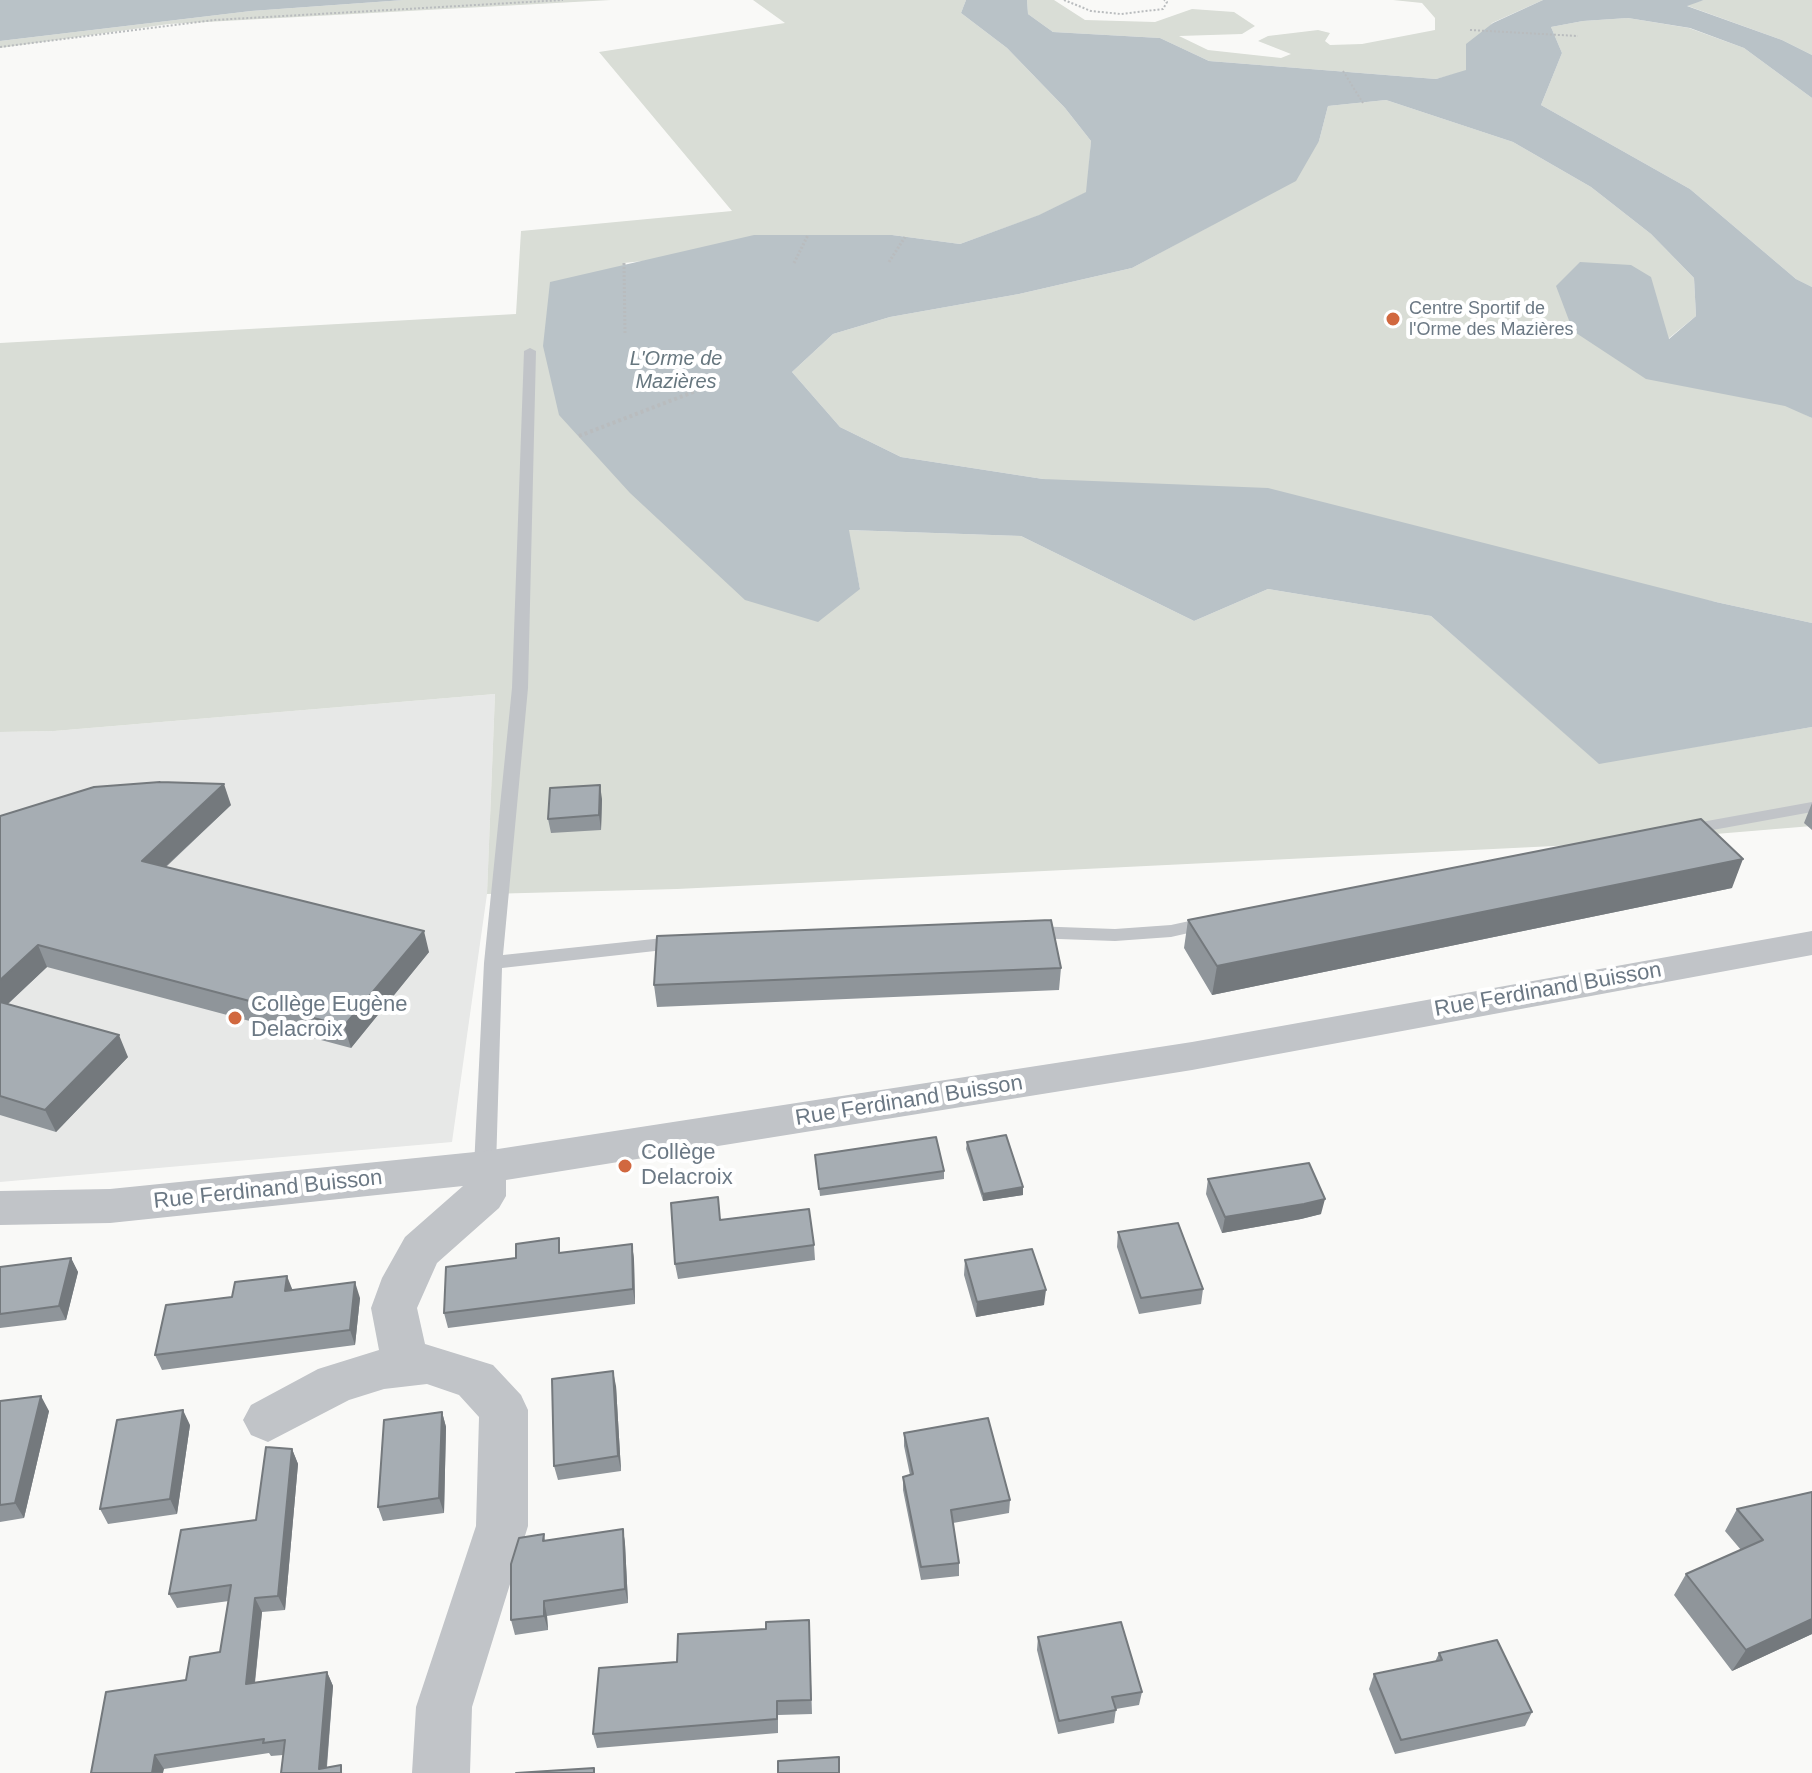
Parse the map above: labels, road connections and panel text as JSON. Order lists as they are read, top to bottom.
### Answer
{
  "streets": {
    "street": ["Rue Ferdinand Buisson"]
  },
  "water": ["L'Orme de Mazières"],
  "places": ["Centre Sportif de l'Orme des Mazières", "Collège Eugène Delacroix", "Collège Delacroix"]
}
